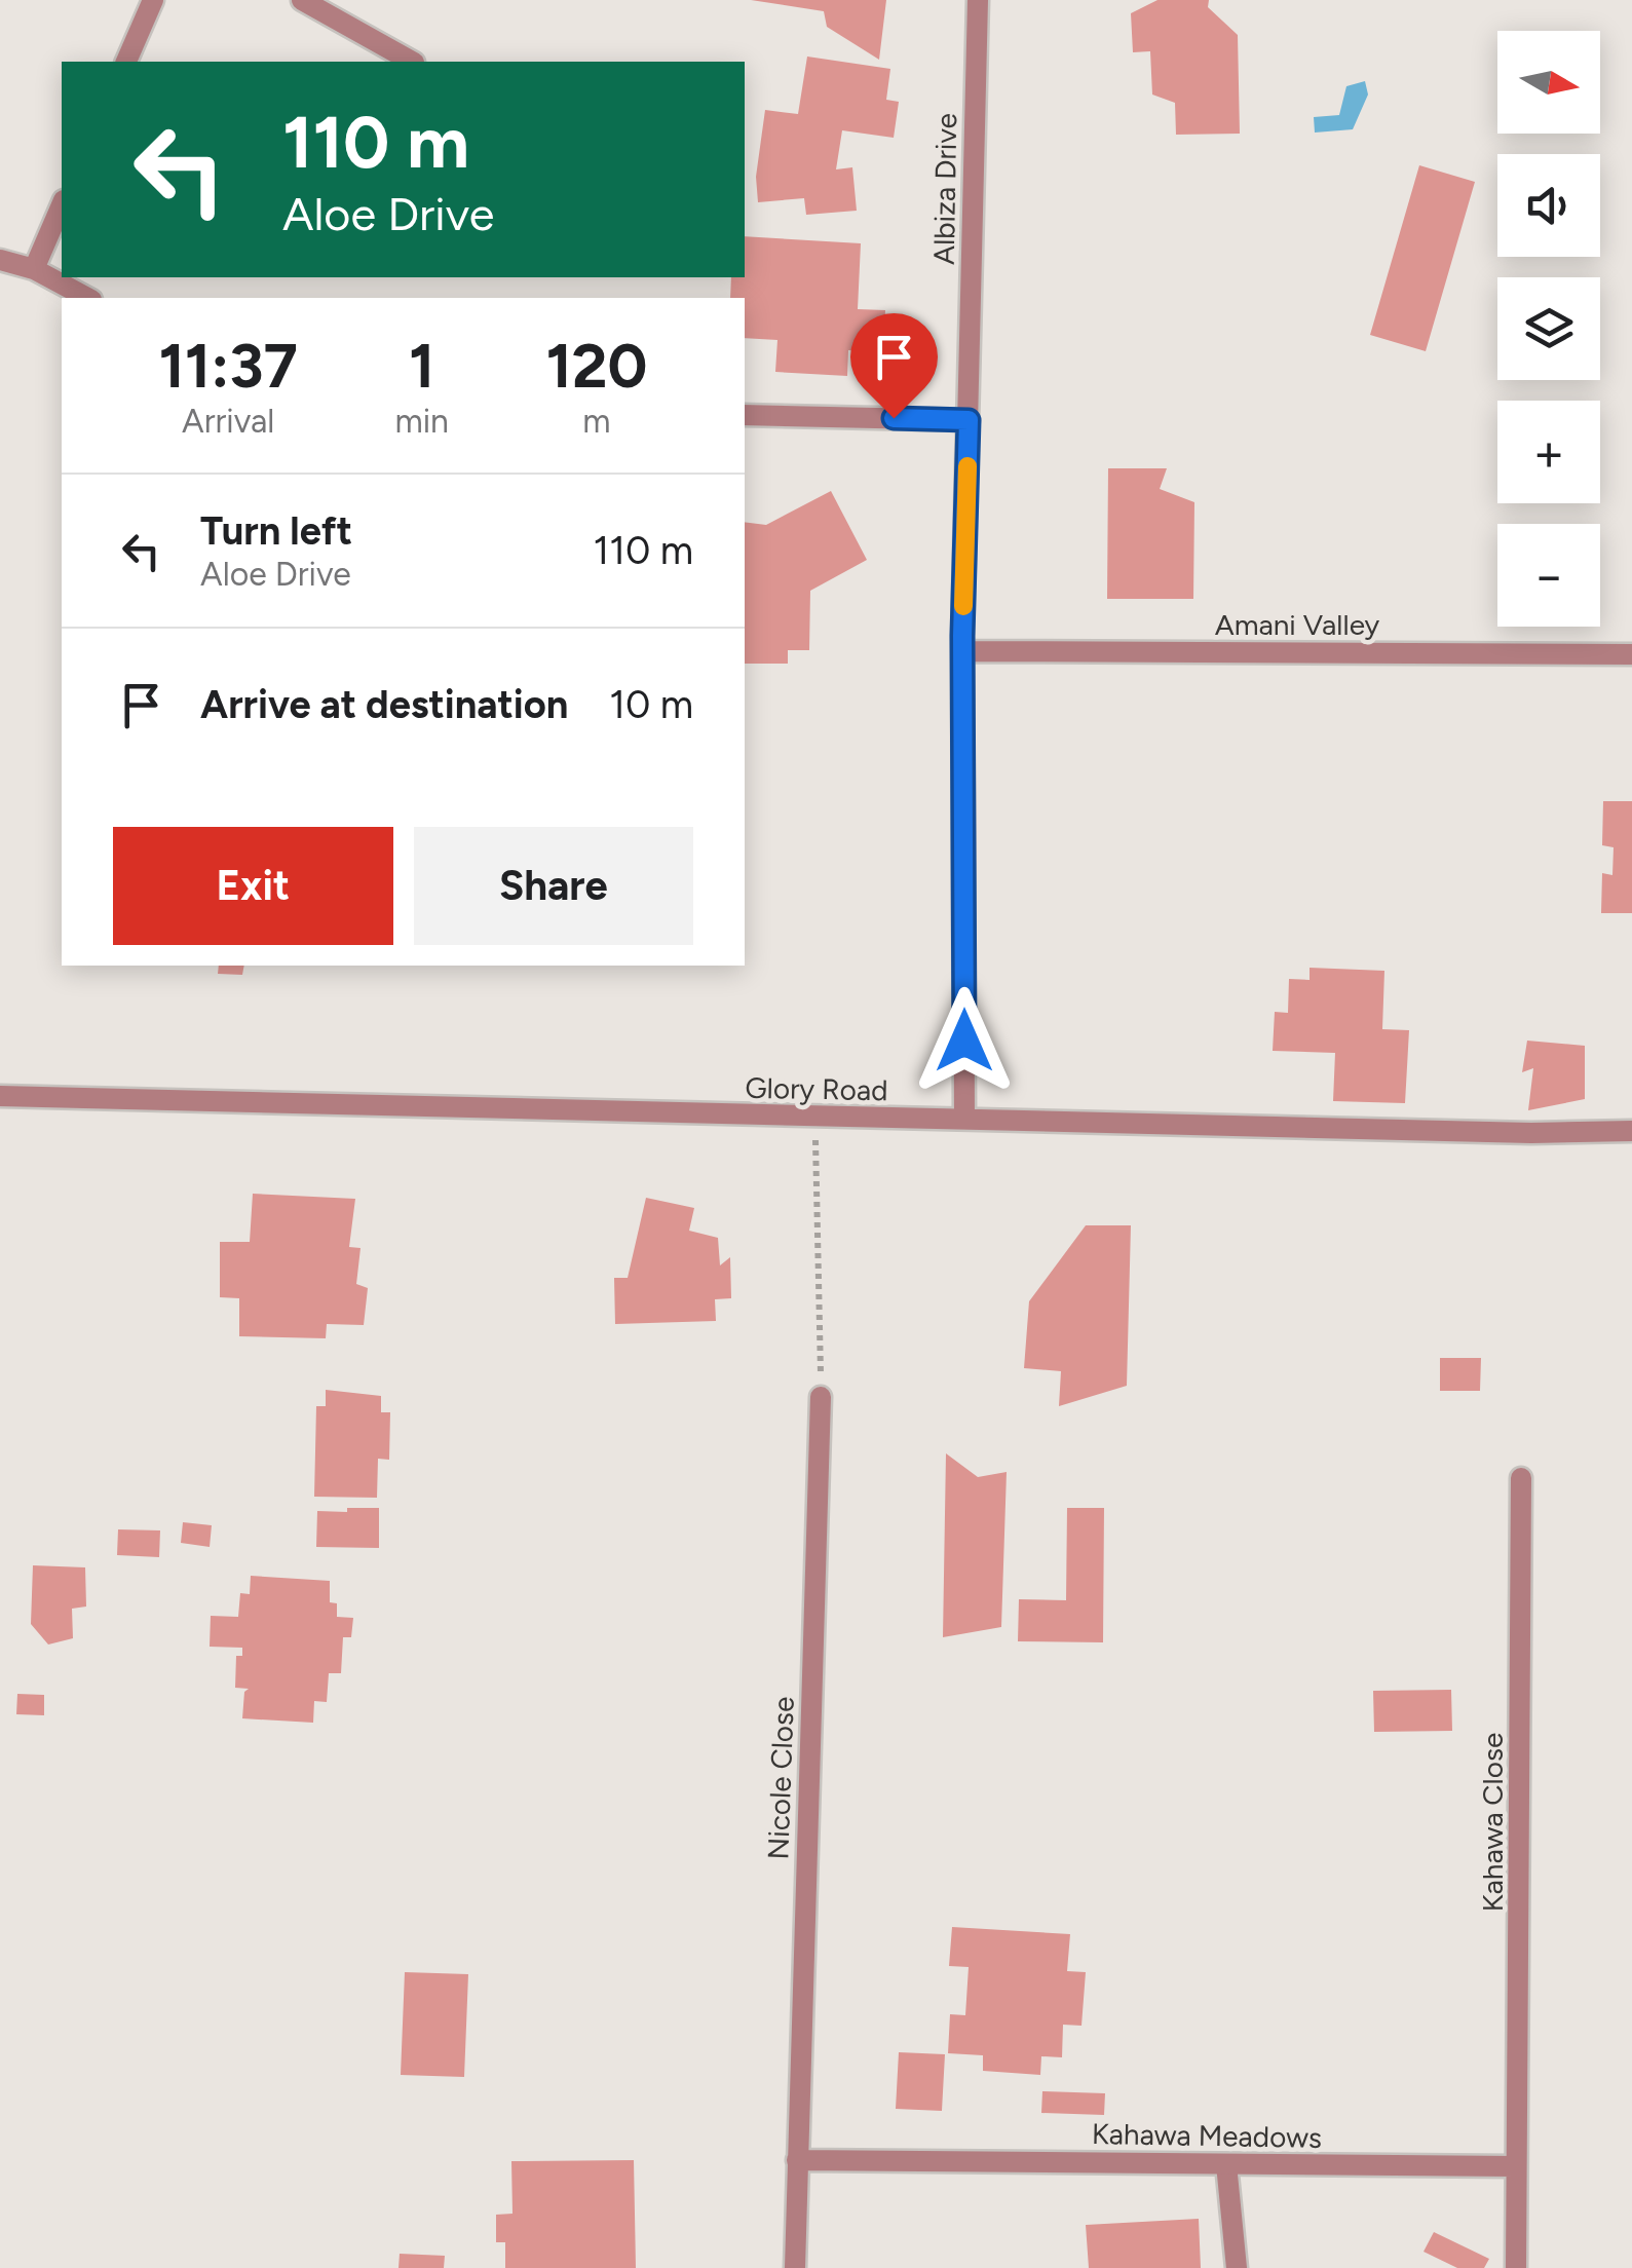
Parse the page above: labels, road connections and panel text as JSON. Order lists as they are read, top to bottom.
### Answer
{
  "streets": {
    "street": [
      "Albiza Drive",
      "Amani Valley",
      "Glory Road",
      "Nicole Close",
      "Kahawa Close",
      "Kahawa Meadows"
    ]
  },
  "crossings": [
    ["Albiza Drive", "Amani Valley"],
    ["Albiza Drive", "Glory Road"],
    ["Nicole Close", "Kahawa Meadows"],
    ["Kahawa Close", "Kahawa Meadows"]
  ],
  "north": "right",
  "page": {
    "map_buttons": ["+", "−"],
    "turn": ["110 m", "Aloe Drive"],
    "eta": [
      "11:37",
      "Arrival",
      "1",
      "min",
      "120",
      "m"
    ],
    "list": [
      {
        "name": "Turn left",
        "note": "Aloe Drive",
        "value": "110 m"
      },
      {
        "name": "Arrive at destination",
        "value": "10 m"
      }
    ],
    "buttons": ["Exit", "Share"]
  }
}
